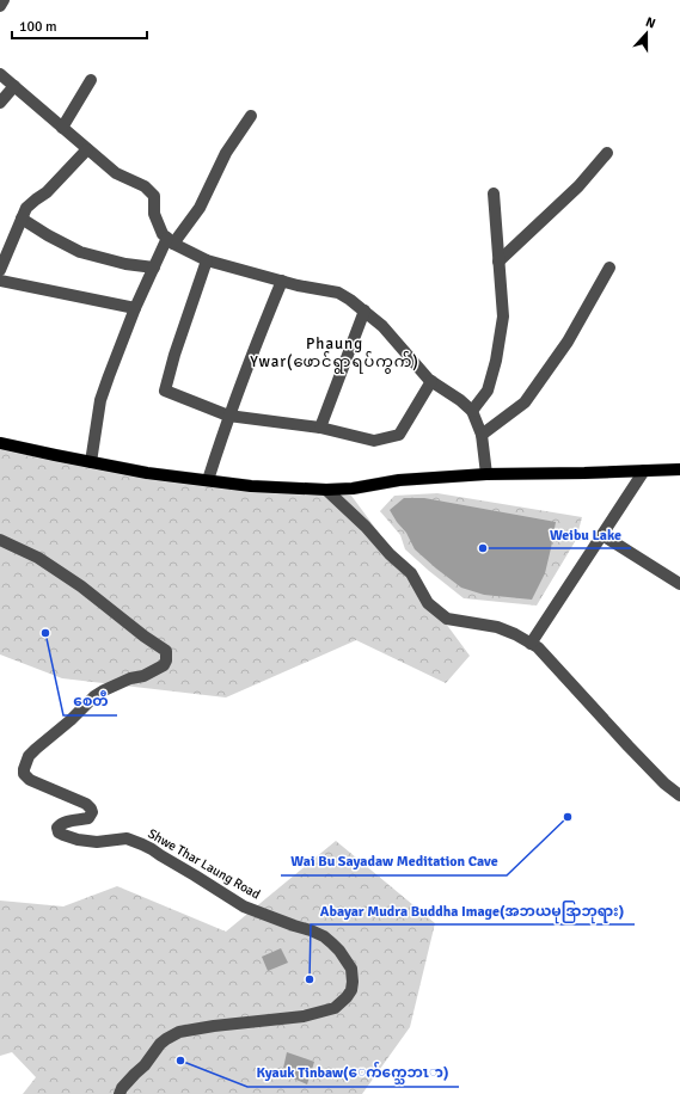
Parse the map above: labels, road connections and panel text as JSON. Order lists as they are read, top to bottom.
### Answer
{
  "streets": {
    "street": ["Shwe Thar Laung Road"]
  },
  "districts": ["Phaung Ywar(ဖောင်ရွာရပ်ကွက်)"],
  "places": [
    "Weibu Lake",
    "စေတီ",
    "Wai Bu Sayadaw Meditation Cave",
    "Abayar Mudra Buddha Image(အဘယမုဒြာဘုရား)",
    "Kyauk Tinbaw(ေက်က္သေဘၤာ)"
  ],
  "scale_bar": "100 m",
  "north": "top"
}
